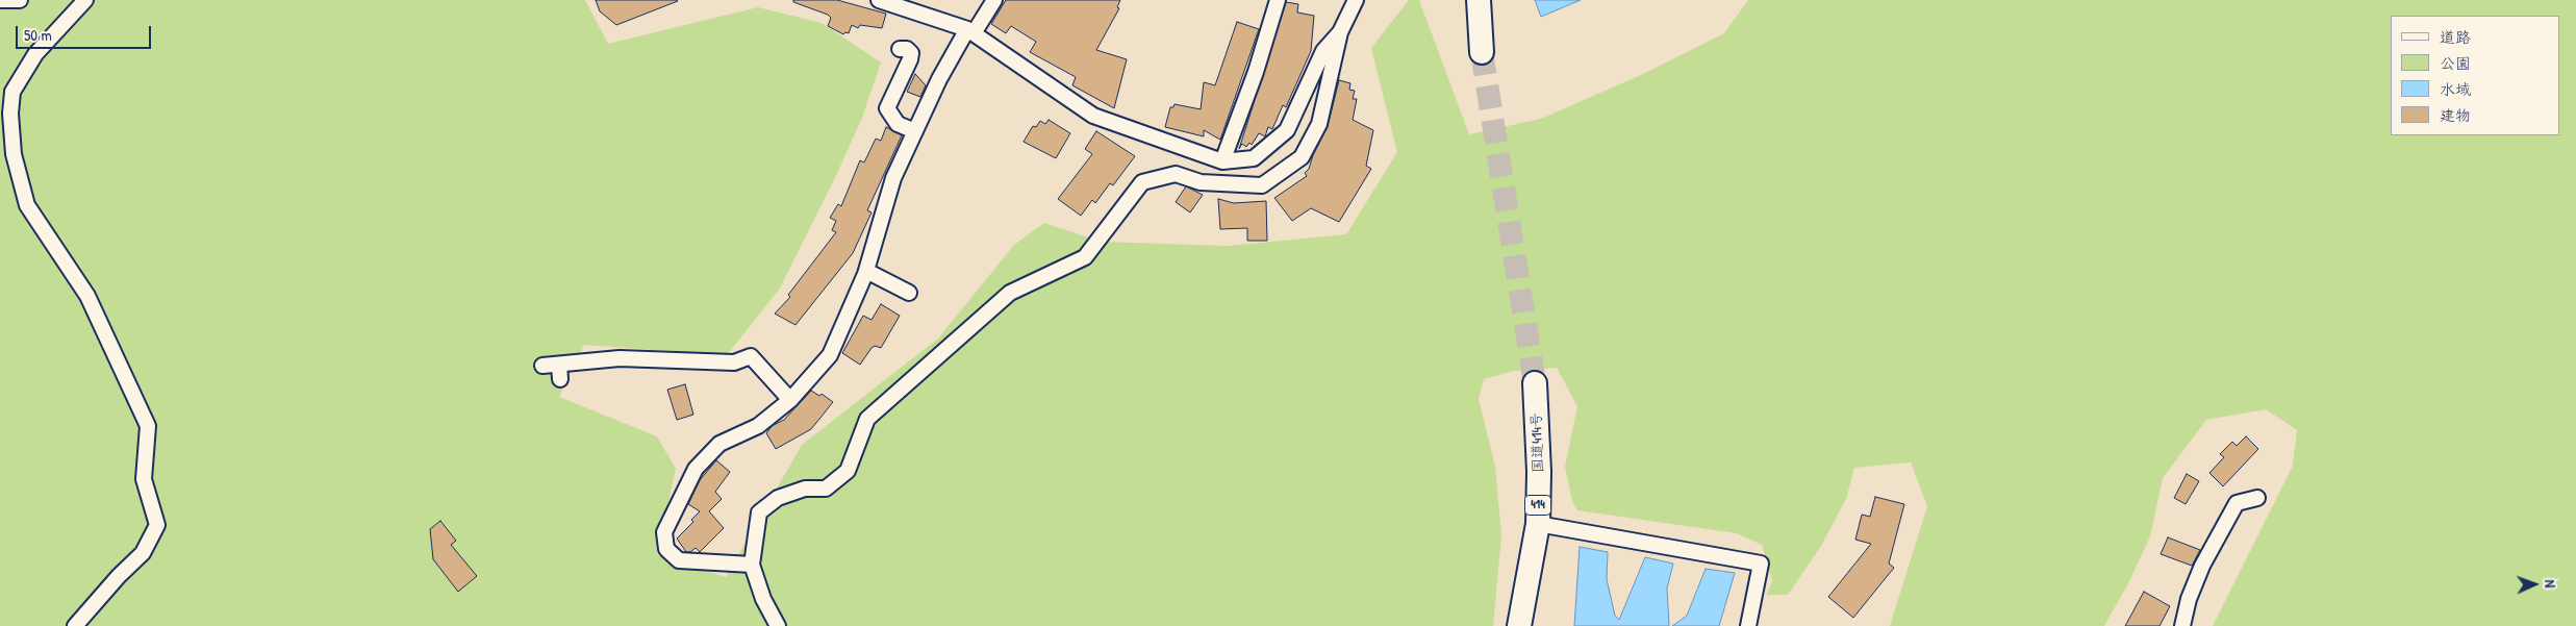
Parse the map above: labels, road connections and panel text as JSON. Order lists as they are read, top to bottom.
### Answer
{
  "streets": {
    "highway": ["国道414号", "414"]
  },
  "legend": [
    "道路",
    "公園",
    "水域",
    "建物"
  ],
  "scale_bar": "50 m",
  "north": "right"
}
